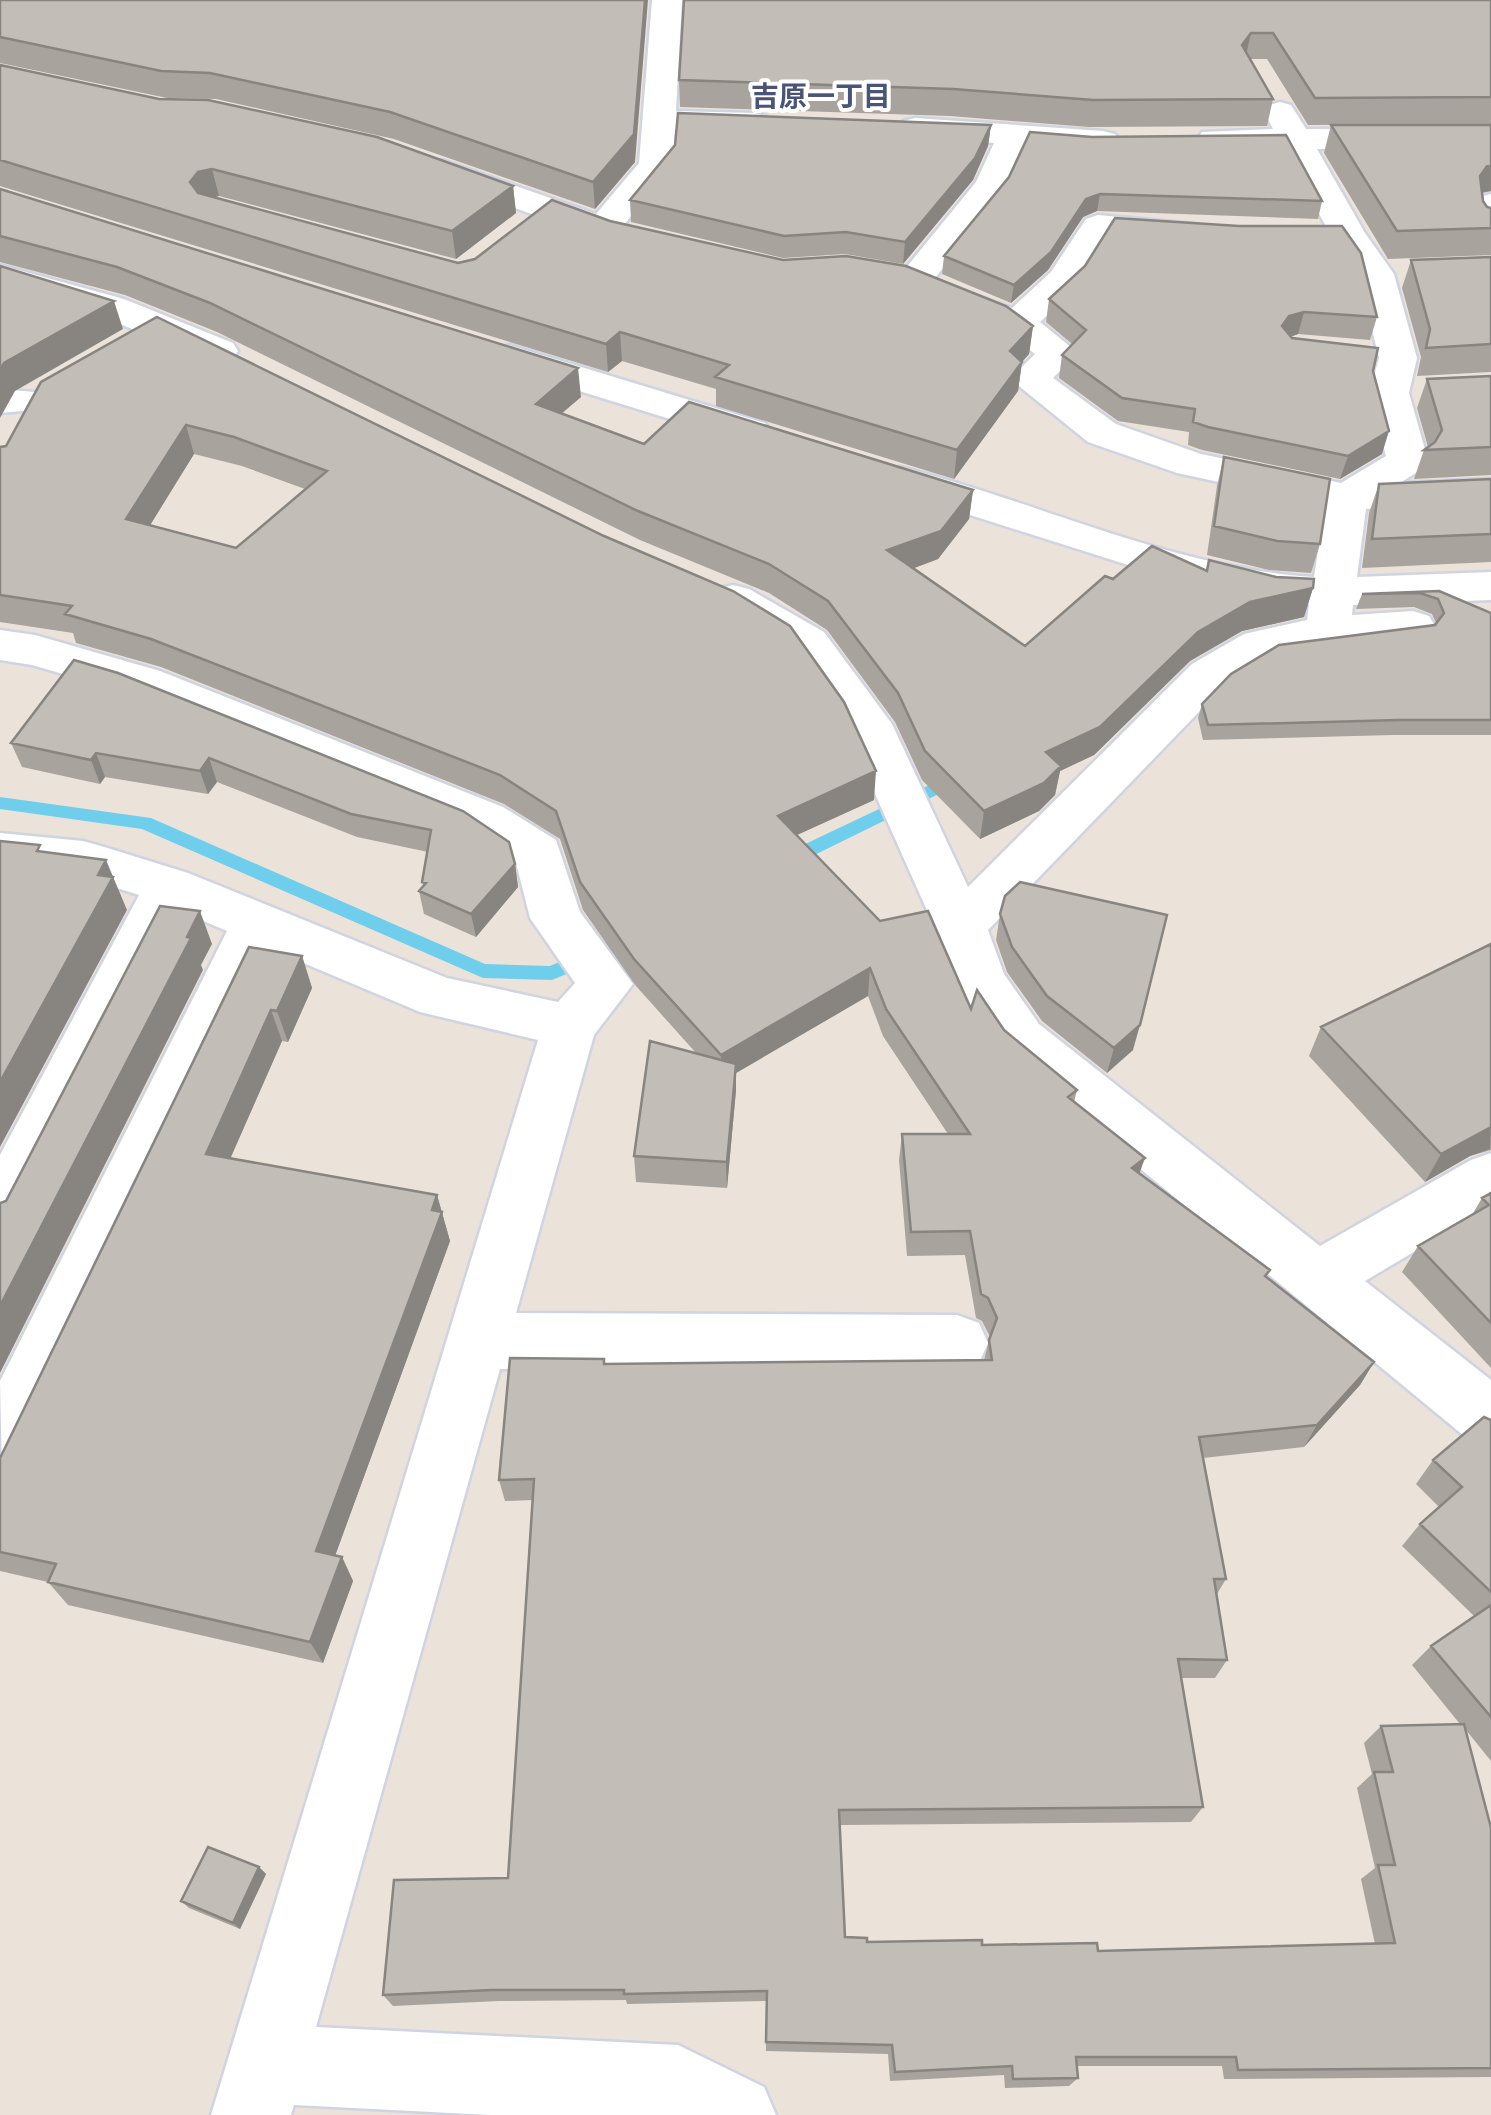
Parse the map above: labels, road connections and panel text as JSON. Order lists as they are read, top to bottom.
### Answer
{
  "districts": ["吉原一丁目"]
}
